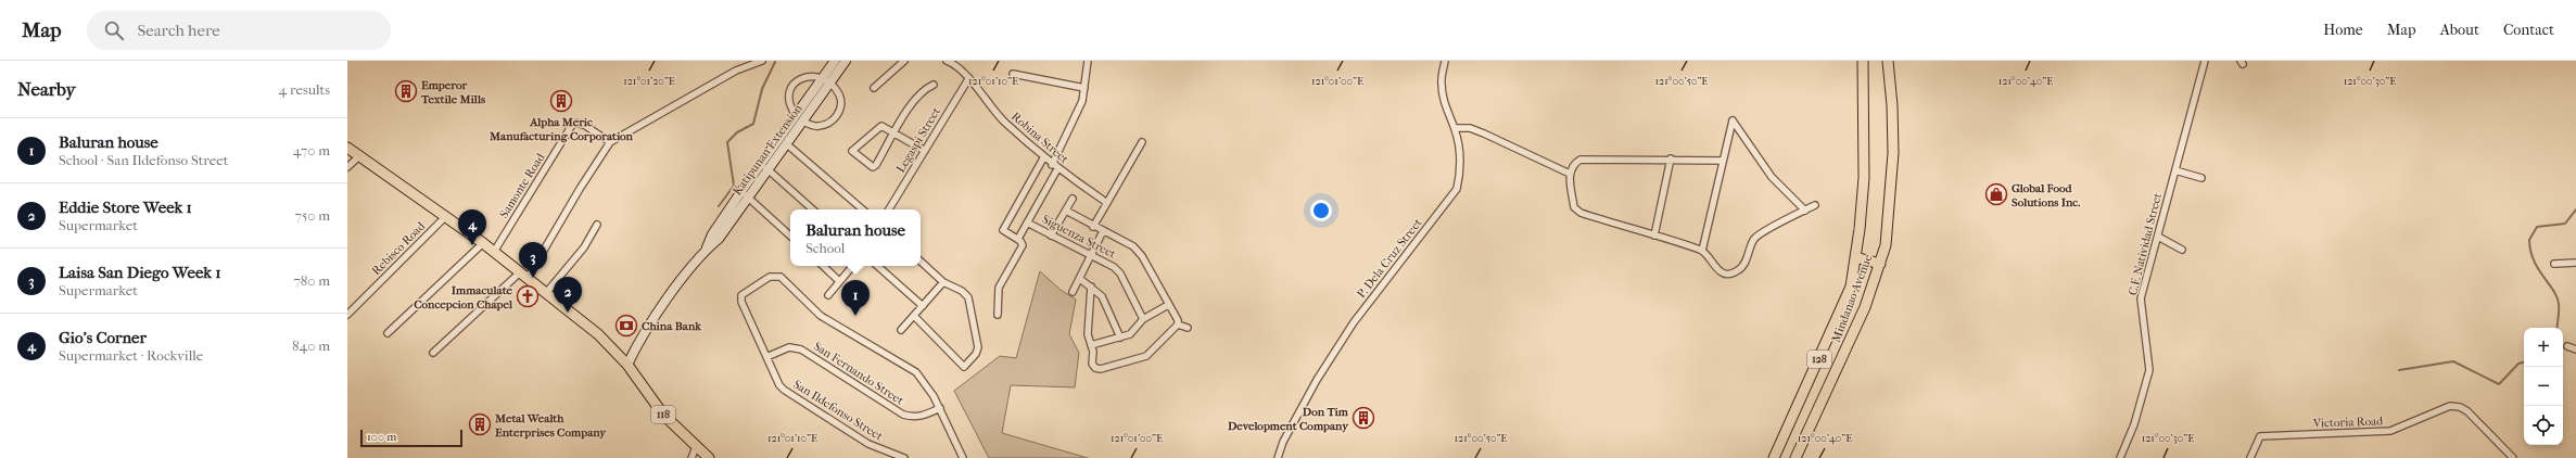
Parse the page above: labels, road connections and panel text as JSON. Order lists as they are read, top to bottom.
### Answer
{
  "streets": {
    "main road": [
      "Katipunan Extension",
      "Mindanao Avenue",
      "128",
      "118"
    ],
    "street": [
      "Robina Street",
      "Legaspi Street",
      "Samonte Road",
      "Siguenza Street",
      "C.F. Natividad Street",
      "Rebisco Road",
      "P. Dela Cruz Street",
      "San Fernando Street",
      "San Ildefonso Street",
      "Victoria Road"
    ]
  },
  "crossings": [
    ["Robina Street", "Legaspi Street"],
    ["Katipunan Extension", "118"],
    ["Samonte Road", "118"],
    ["Rebisco Road", "118"],
    ["San Fernando Street", "San Ildefonso Street"]
  ],
  "places": {
    "building": [
      "Emperor Textile Mills",
      "Alpha Meric Manufacturing Corporation",
      "Don Tim Development Company",
      "Metal Wealth Enterprises Company"
    ],
    "shop": ["Global Food Solutions Inc."],
    "church": ["Immaculate Concepcion Chapel"],
    "bank": ["China Bank"]
  },
  "scale_bar": "100 m",
  "page": {
    "header": "Map",
    "search": "Search here",
    "nav": [
      "Home",
      "Map",
      "About",
      "Contact"
    ],
    "heading": ["Nearby", "4 results"],
    "list": [
      {
        "mark": "1",
        "name": "Baluran house",
        "note": "School · San Ildefonso Street",
        "value": "470 m"
      },
      {
        "mark": "2",
        "name": "Eddie Store Week 1",
        "note": "Supermarket",
        "value": "750 m"
      },
      {
        "mark": "3",
        "name": "Laisa San Diego Week 1",
        "note": "Supermarket",
        "value": "780 m"
      },
      {
        "mark": "4",
        "name": "Gio's Corner",
        "note": "Supermarket · Rockville",
        "value": "840 m"
      }
    ],
    "popup": ["Baluran house", "School"],
    "pins": [
      "4",
      "3",
      "2",
      "1"
    ],
    "map_buttons": ["+", "−"],
    "scale": "100 m"
  },
  "coordinates": [
    "121°01'20\"E",
    "121°01'10\"E",
    "121°01'00\"E",
    "121°00'50\"E",
    "121°00'40\"E",
    "121°00'30\"E"
  ]
}
